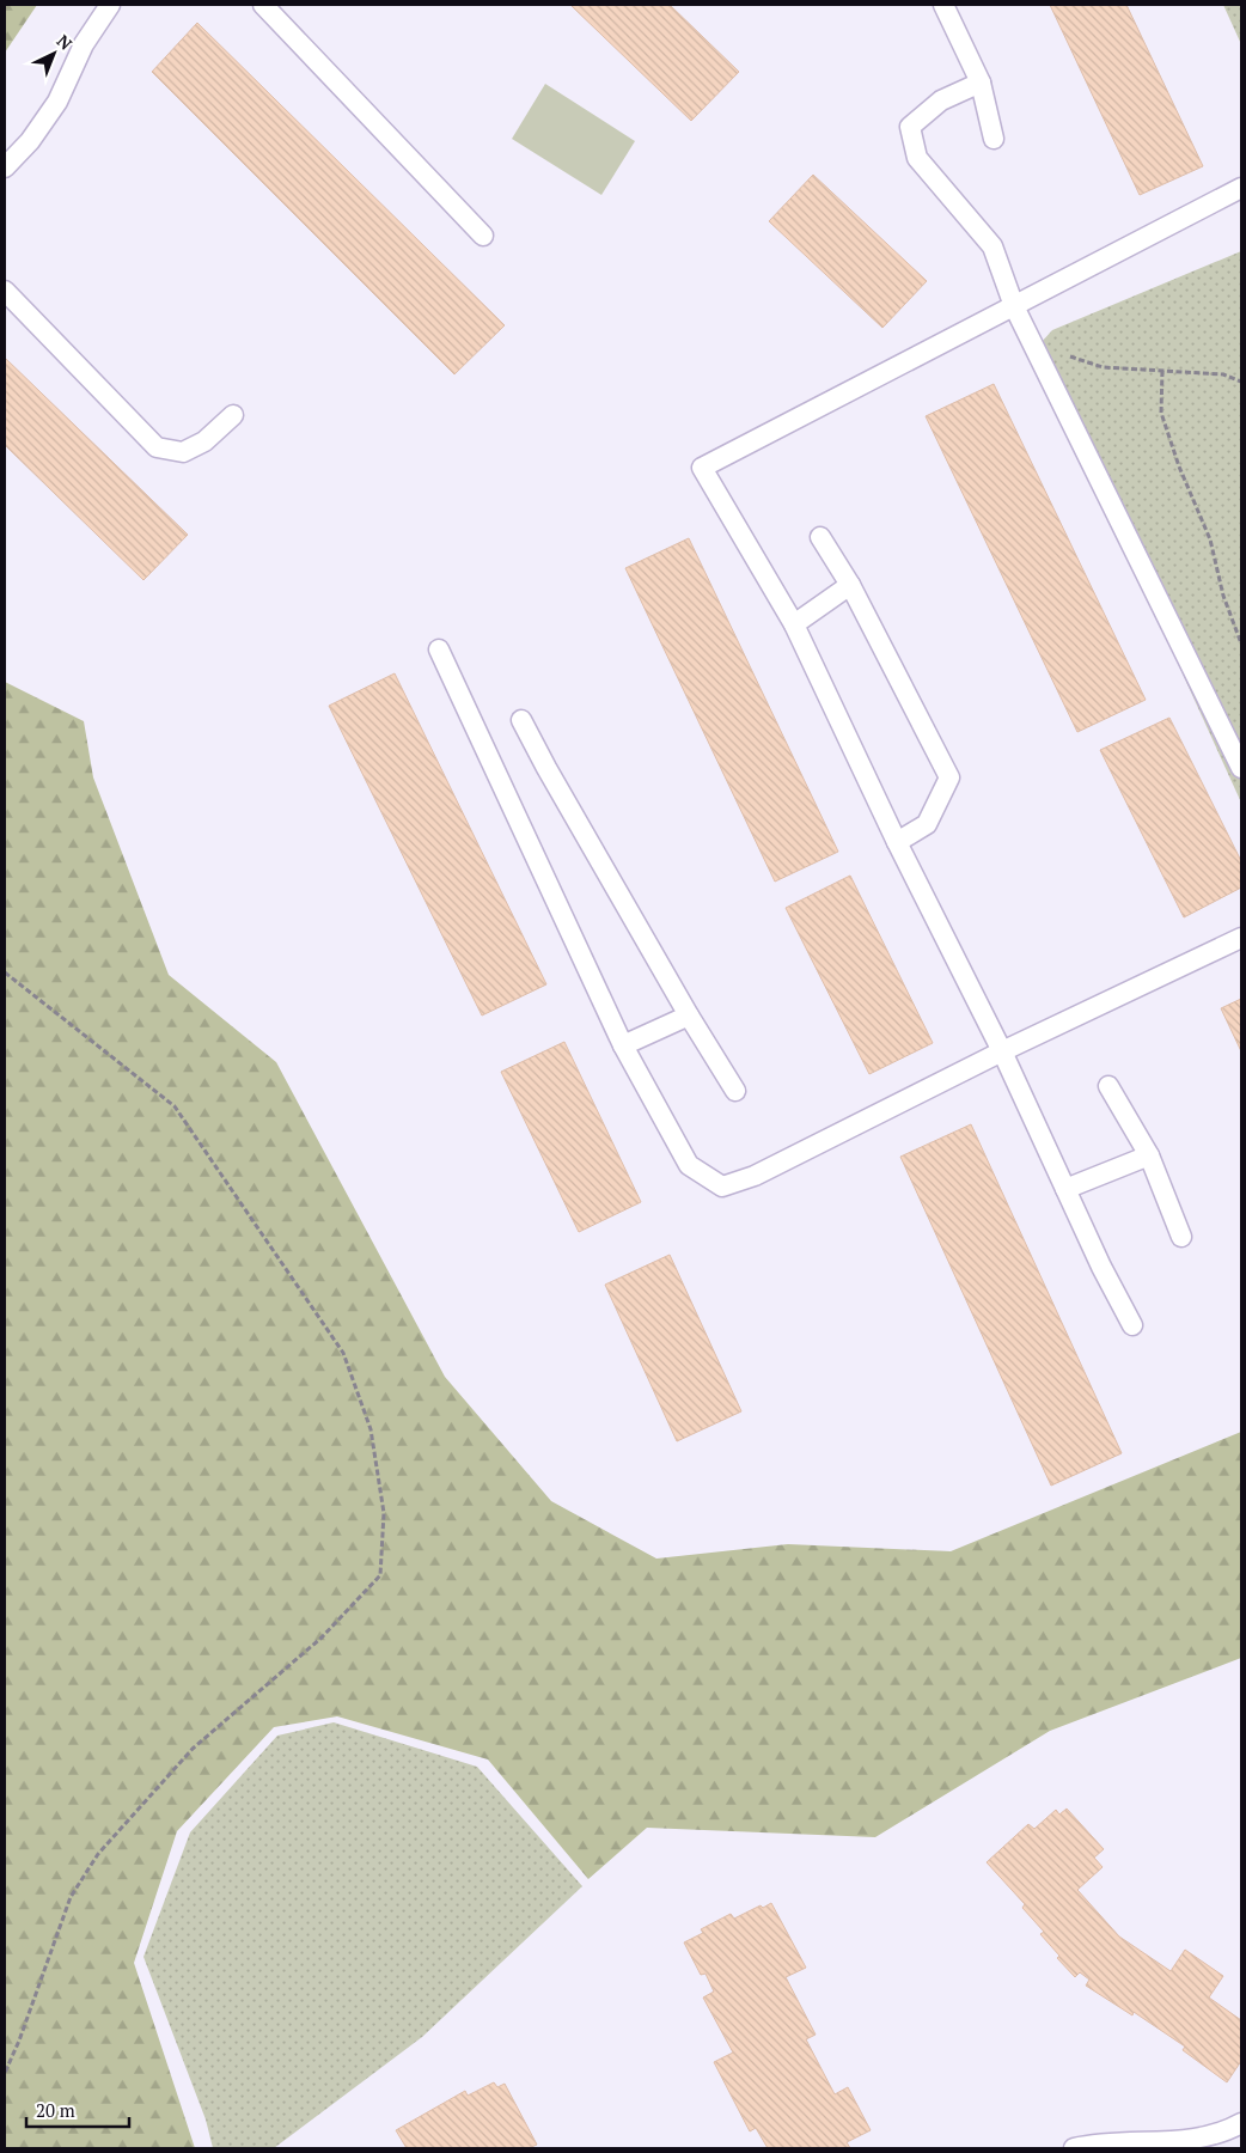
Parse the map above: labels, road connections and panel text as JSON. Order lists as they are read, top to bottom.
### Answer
{
  "scale_bar": "20 m",
  "north": "top right"
}
